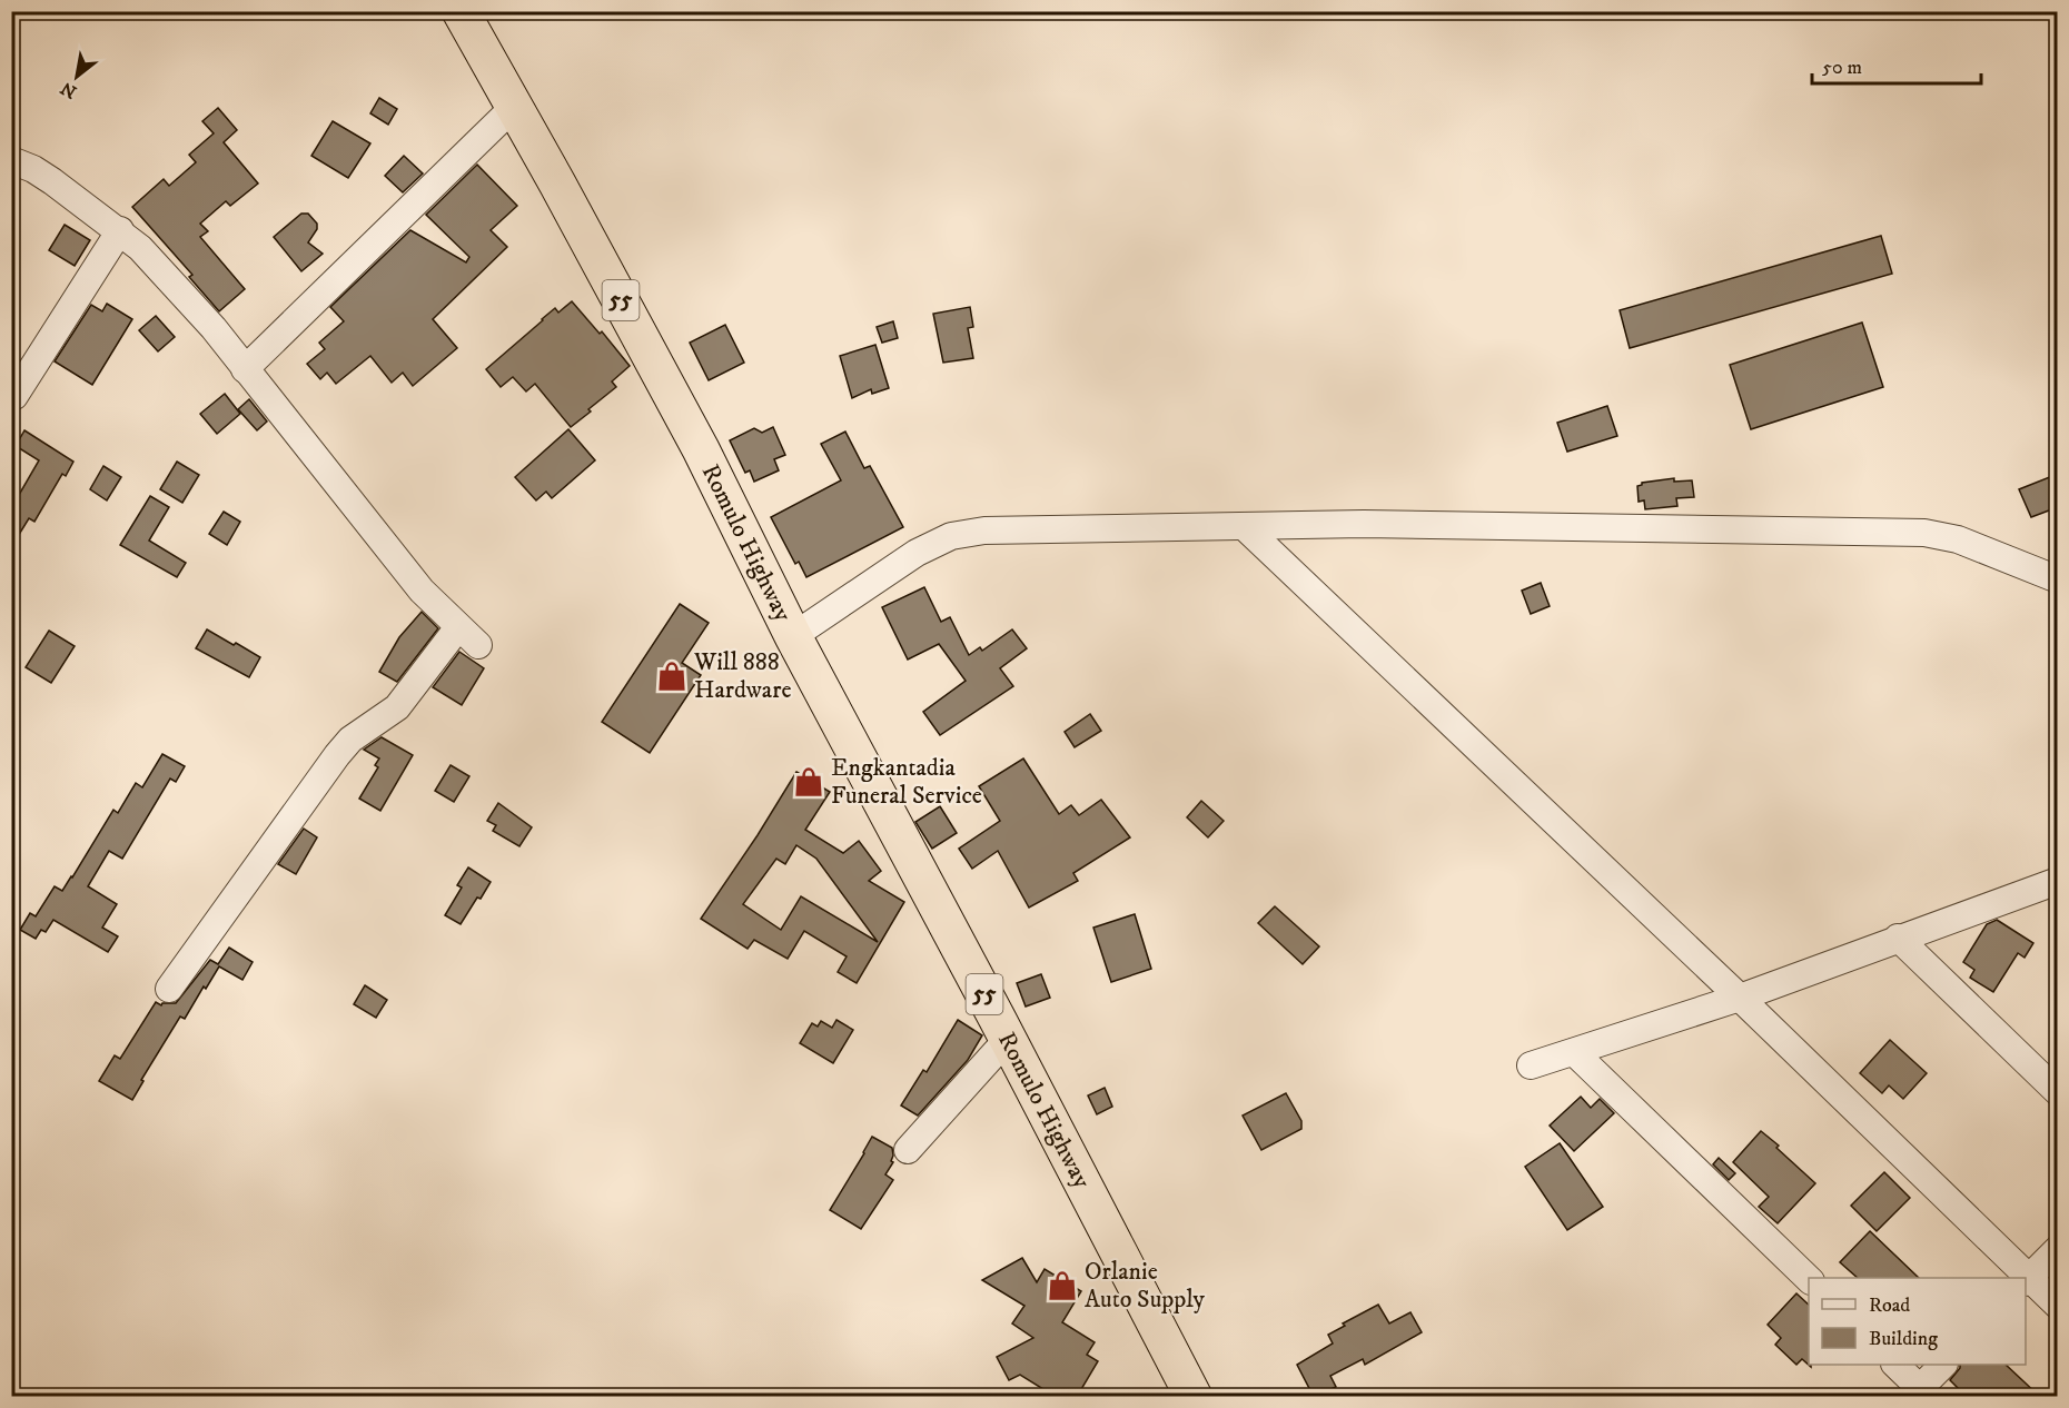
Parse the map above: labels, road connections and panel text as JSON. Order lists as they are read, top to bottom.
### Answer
{
  "streets": {
    "highway": ["55", "Romulo Highway"]
  },
  "places": {
    "shop": ["Will 888 Hardware", "Engkantadia Funeral Service", "Orlanie Auto Supply"]
  },
  "legend": ["Road", "Building"],
  "scale_bar": "50 m",
  "north": "bottom left"
}
